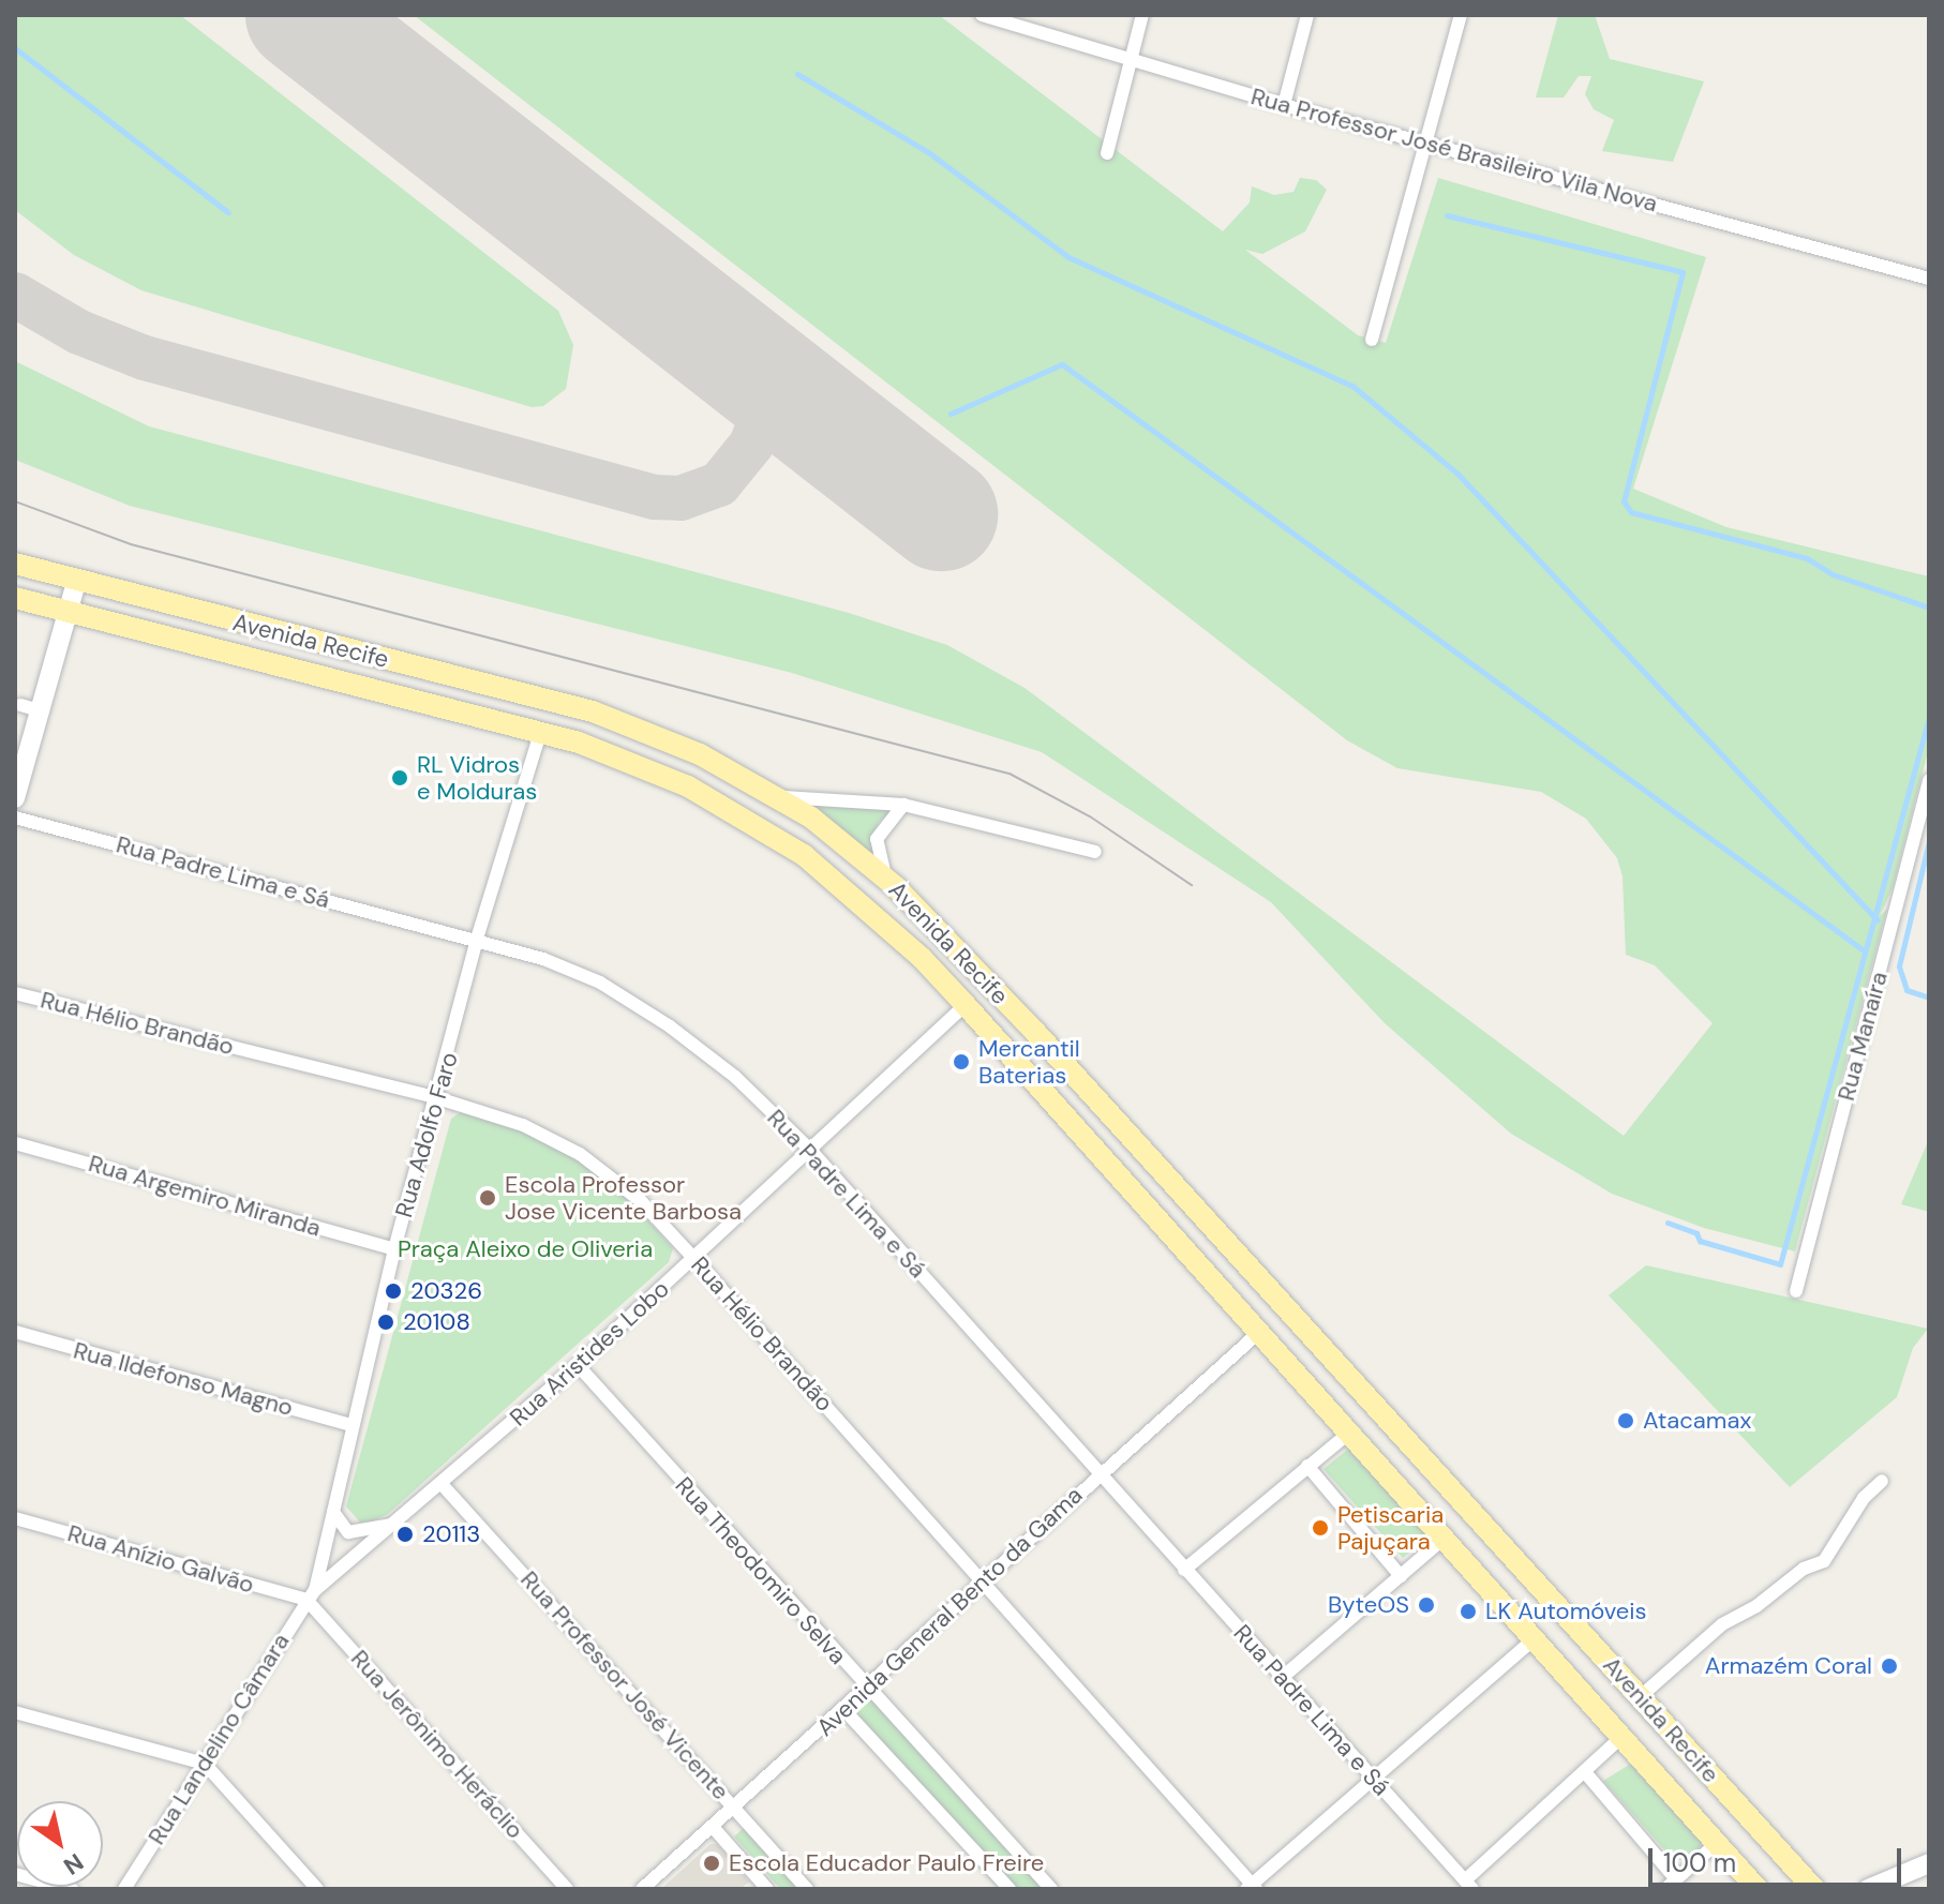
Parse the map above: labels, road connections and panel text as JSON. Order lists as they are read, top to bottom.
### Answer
{
  "streets": {
    "main road": ["Avenida Recife"],
    "street": [
      "Rua Professor José Brasileiro Vila Nova",
      "Rua Padre Lima e Sá",
      "Rua Hélio Brandão",
      "Rua Manaíra",
      "Rua Adolfo Faro",
      "Rua Argemiro Miranda",
      "Rua Aristides Lobo",
      "Rua Ildefonso Magno",
      "Rua Anízio Galvão",
      "Rua Theodomiro Selva",
      "Avenida General Bento da Gama",
      "Rua Professor José Vicente",
      "Rua Landelino Câmara",
      "Rua Jerônimo Heráclio"
    ]
  },
  "crossings": [
    ["Avenida Recife", "Rua Adolfo Faro"],
    ["Avenida Recife", "Rua Aristides Lobo"],
    ["Avenida Recife", "Avenida General Bento da Gama"],
    ["Rua Padre Lima e Sá", "Rua Adolfo Faro"],
    ["Rua Padre Lima e Sá", "Rua Aristides Lobo"],
    ["Rua Padre Lima e Sá", "Avenida General Bento da Gama"],
    ["Rua Hélio Brandão", "Rua Adolfo Faro"],
    ["Rua Hélio Brandão", "Rua Aristides Lobo"],
    ["Rua Hélio Brandão", "Avenida General Bento da Gama"],
    ["Rua Adolfo Faro", "Rua Argemiro Miranda"],
    ["Rua Adolfo Faro", "Rua Aristides Lobo"],
    ["Rua Adolfo Faro", "Rua Ildefonso Magno"],
    ["Rua Adolfo Faro", "Rua Anízio Galvão"],
    ["Rua Adolfo Faro", "Rua Landelino Câmara"],
    ["Rua Adolfo Faro", "Rua Jerônimo Heráclio"],
    ["Rua Aristides Lobo", "Rua Anízio Galvão"],
    ["Rua Aristides Lobo", "Rua Theodomiro Selva"],
    ["Rua Aristides Lobo", "Rua Professor José Vicente"],
    ["Rua Aristides Lobo", "Rua Landelino Câmara"],
    ["Rua Aristides Lobo", "Rua Jerônimo Heráclio"],
    ["Rua Anízio Galvão", "Rua Landelino Câmara"],
    ["Rua Anízio Galvão", "Rua Jerônimo Heráclio"],
    ["Rua Theodomiro Selva", "Avenida General Bento da Gama"],
    ["Avenida General Bento da Gama", "Rua Professor José Vicente"],
    ["Rua Landelino Câmara", "Rua Jerônimo Heráclio"]
  ],
  "parks": ["Praça Aleixo de Oliveria"],
  "places": [
    "RL Vidros e Molduras",
    "Mercantil Baterias",
    "Escola Professor Jose Vicente Barbosa",
    "20326",
    "20108",
    "Atacamax",
    "Petiscaria Pajuçara",
    "20113",
    "ByteOS",
    "LK Automóveis",
    "Armazém Coral",
    "Escola Educador Paulo Freire"
  ],
  "scale_bar": "100 m",
  "north": "bottom right"
}
